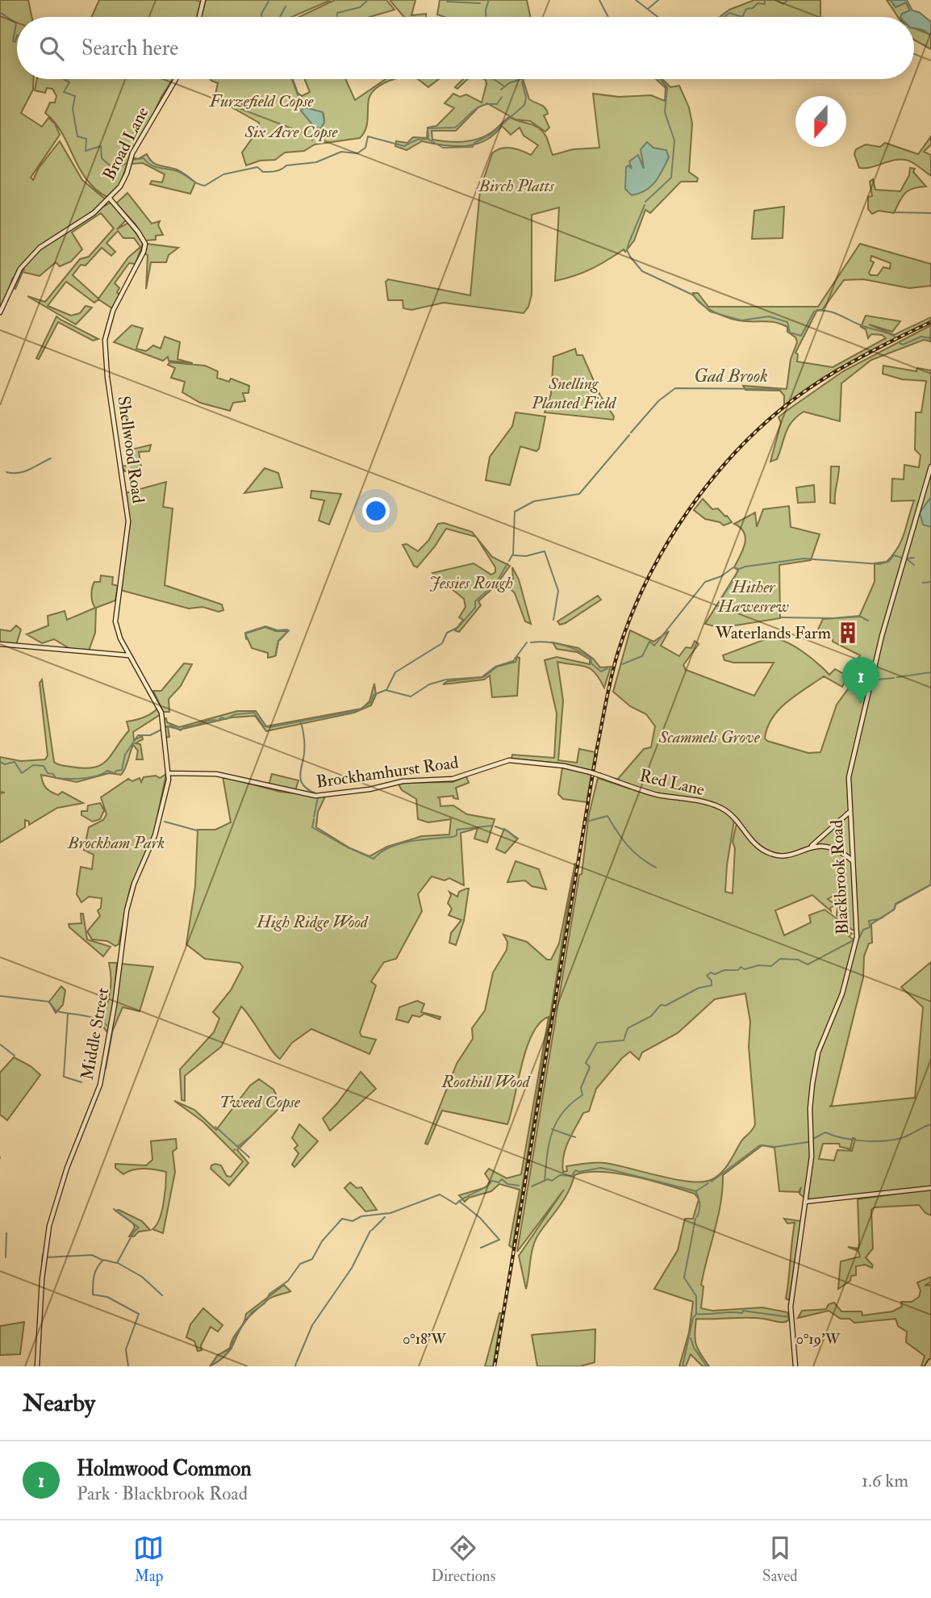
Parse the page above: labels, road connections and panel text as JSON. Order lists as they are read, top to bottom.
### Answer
{
  "streets": {
    "street": [
      "Broad Lane",
      "Shellwood Road",
      "Brockhamhurst Road",
      "Red Lane",
      "Blackbrook Road",
      "Middle Street"
    ]
  },
  "crossings": [
    ["Broad Lane", "Shellwood Road"],
    ["Shellwood Road", "Middle Street"],
    ["Brockhamhurst Road", "Red Lane"],
    ["Brockhamhurst Road", "Middle Street"],
    ["Red Lane", "Blackbrook Road"]
  ],
  "water": ["Gad Brook"],
  "parks": [
    "Furzefield Copse",
    "Six Acre Copse",
    "Birch Platts",
    "Snelling Planted Field",
    "Jessies Rough",
    "Hither Hawesrew",
    "Scammels Grove",
    "Brockham Park",
    "High Ridge Wood",
    "Roothill Wood",
    "Tweed Copse"
  ],
  "places": {
    "building": ["Waterlands Farm"]
  },
  "north": "bottom",
  "page": {
    "search": "Search here",
    "pins": "1",
    "heading": "Nearby",
    "list": [
      {
        "mark": "1",
        "name": "Holmwood Common",
        "note": "Park · Blackbrook Road",
        "value": "1.6 km"
      }
    ],
    "nav": ["Map", "Directions", "Saved"]
  },
  "coordinates": ["0°18'W", "0°19'W"]
}
